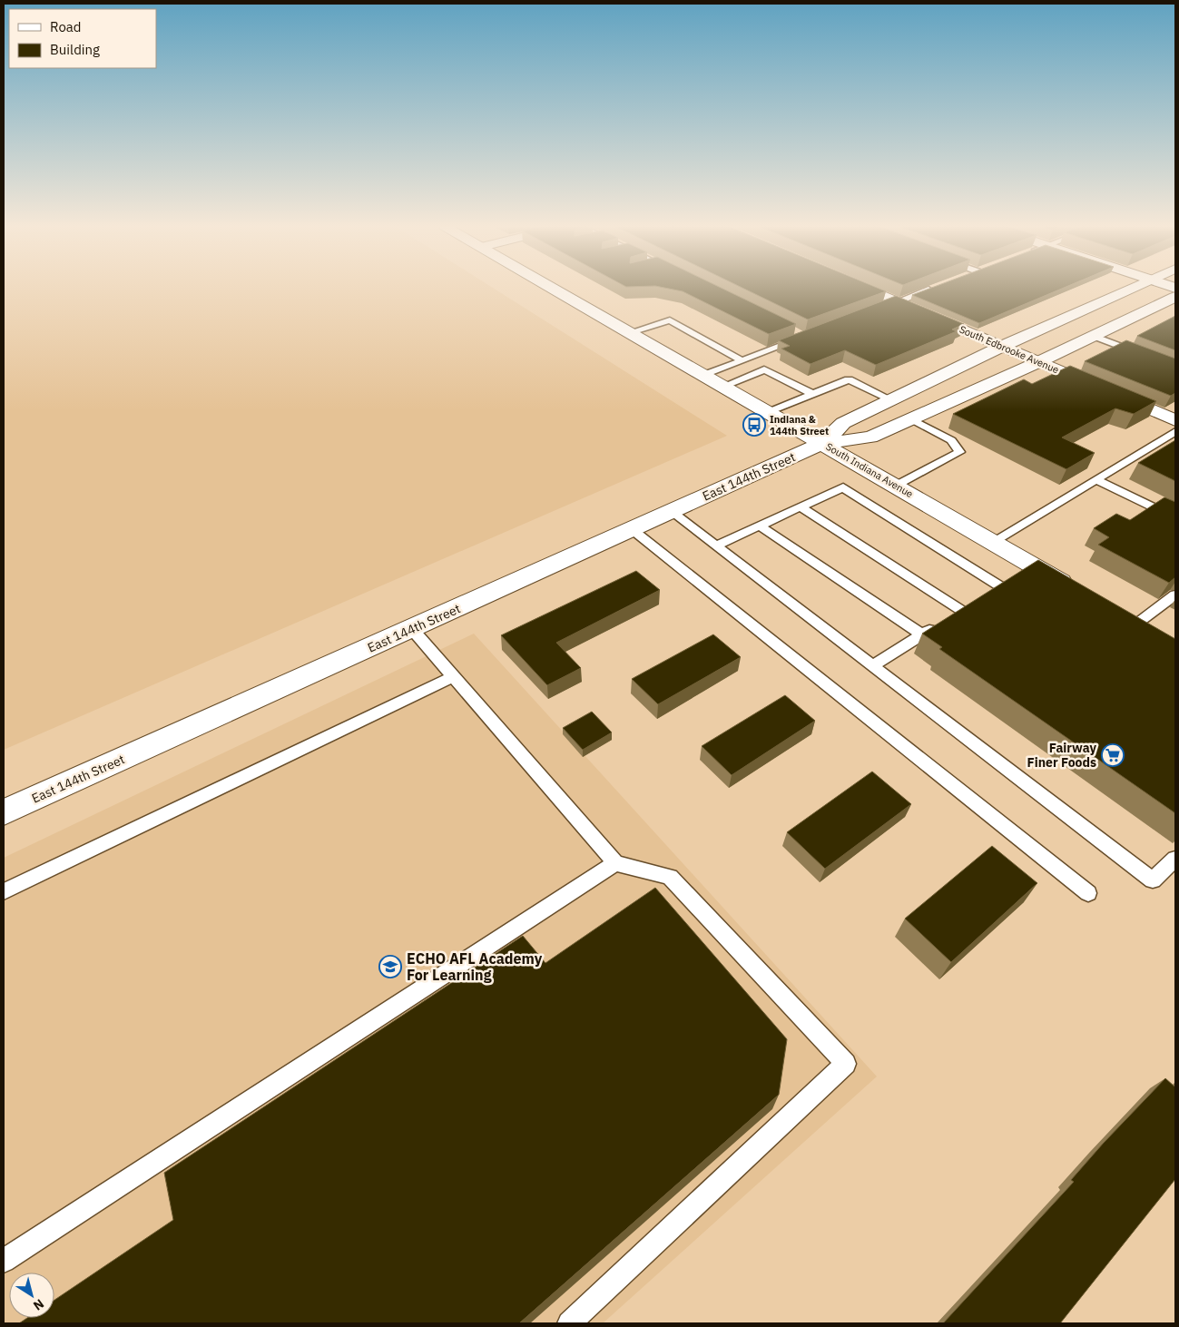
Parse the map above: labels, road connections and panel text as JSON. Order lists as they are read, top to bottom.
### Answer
{
  "streets": {
    "street": ["South Edbrooke Avenue", "South Indiana Avenue", "East 144th Street"]
  },
  "crossings": [
    ["South Edbrooke Avenue", "East 144th Street"],
    ["South Indiana Avenue", "East 144th Street"]
  ],
  "places": {
    "bus stop": ["Indiana & 144th Street"],
    "supermarket": ["Fairway Finer Foods"],
    "school or university": ["ECHO AFL Academy For Learning"]
  },
  "legend": ["Road", "Building"],
  "north": "bottom right"
}
